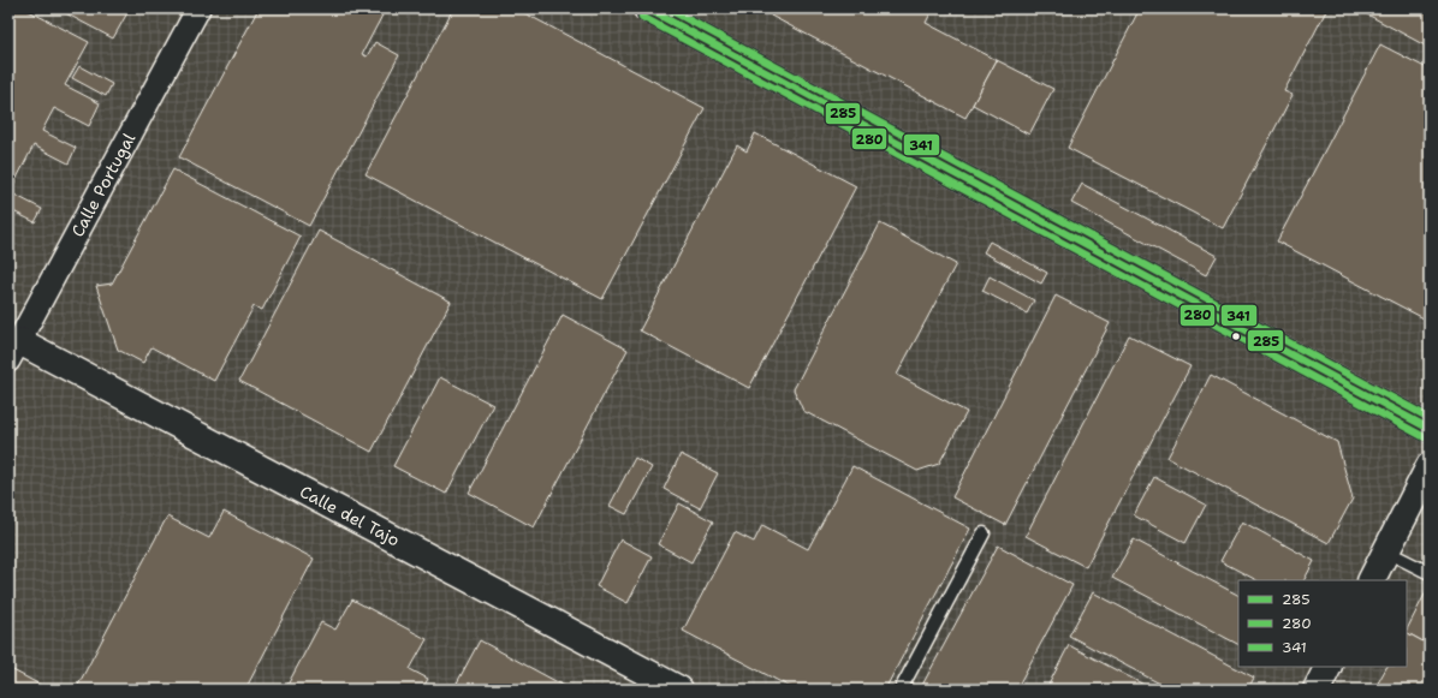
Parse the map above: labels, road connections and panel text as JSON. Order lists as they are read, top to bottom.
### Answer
{
  "streets": {
    "street": ["Calle Portugal", "Calle del Tajo"]
  },
  "crossings": [
    ["Calle Portugal", "Calle del Tajo"]
  ],
  "lines": ["transit line 285", "transit line 341", "transit line 280"],
  "legend": ["285", "280", "341"]
}
